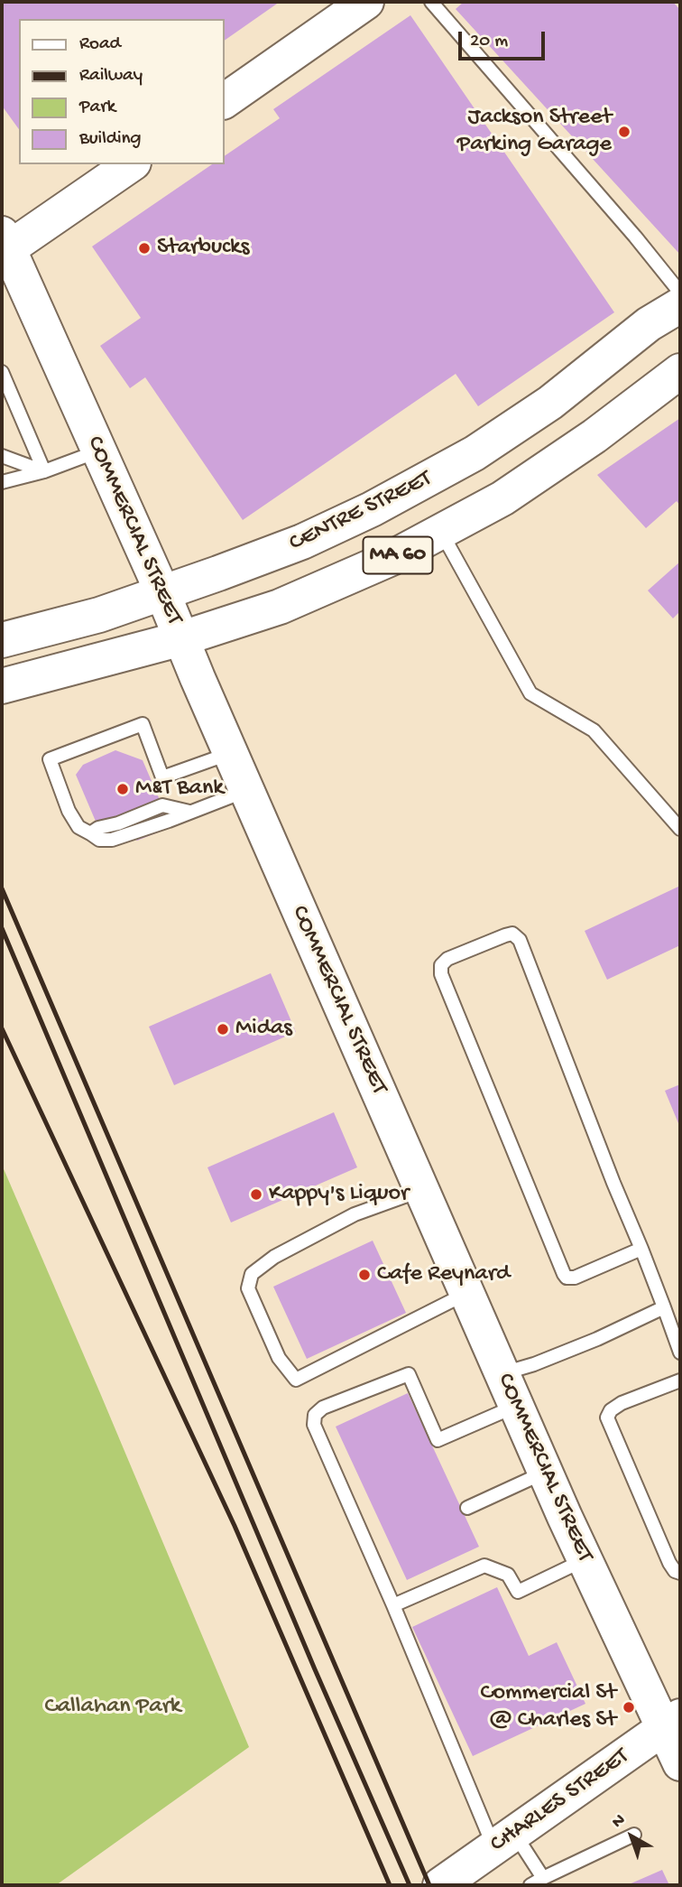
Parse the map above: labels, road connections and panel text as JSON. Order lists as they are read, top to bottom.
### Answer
{
  "streets": {
    "main road": [
      "CENTRE STREET",
      "COMMERCIAL STREET",
      "MA 60",
      "CHARLES STREET"
    ]
  },
  "crossings": [
    ["CENTRE STREET", "COMMERCIAL STREET"],
    ["COMMERCIAL STREET", "MA 60"],
    ["COMMERCIAL STREET", "CHARLES STREET"]
  ],
  "parks": ["Callahan Park"],
  "places": [
    "Jackson Street Parking Garage",
    "Starbucks",
    "M&T Bank",
    "Midas",
    "Kappy's Liquor",
    "Cafe Reynard",
    "Commercial St @ Charles St"
  ],
  "legend": [
    "Road",
    "Railway",
    "Park",
    "Building"
  ],
  "scale_bar": "20 m",
  "north": "top left"
}
